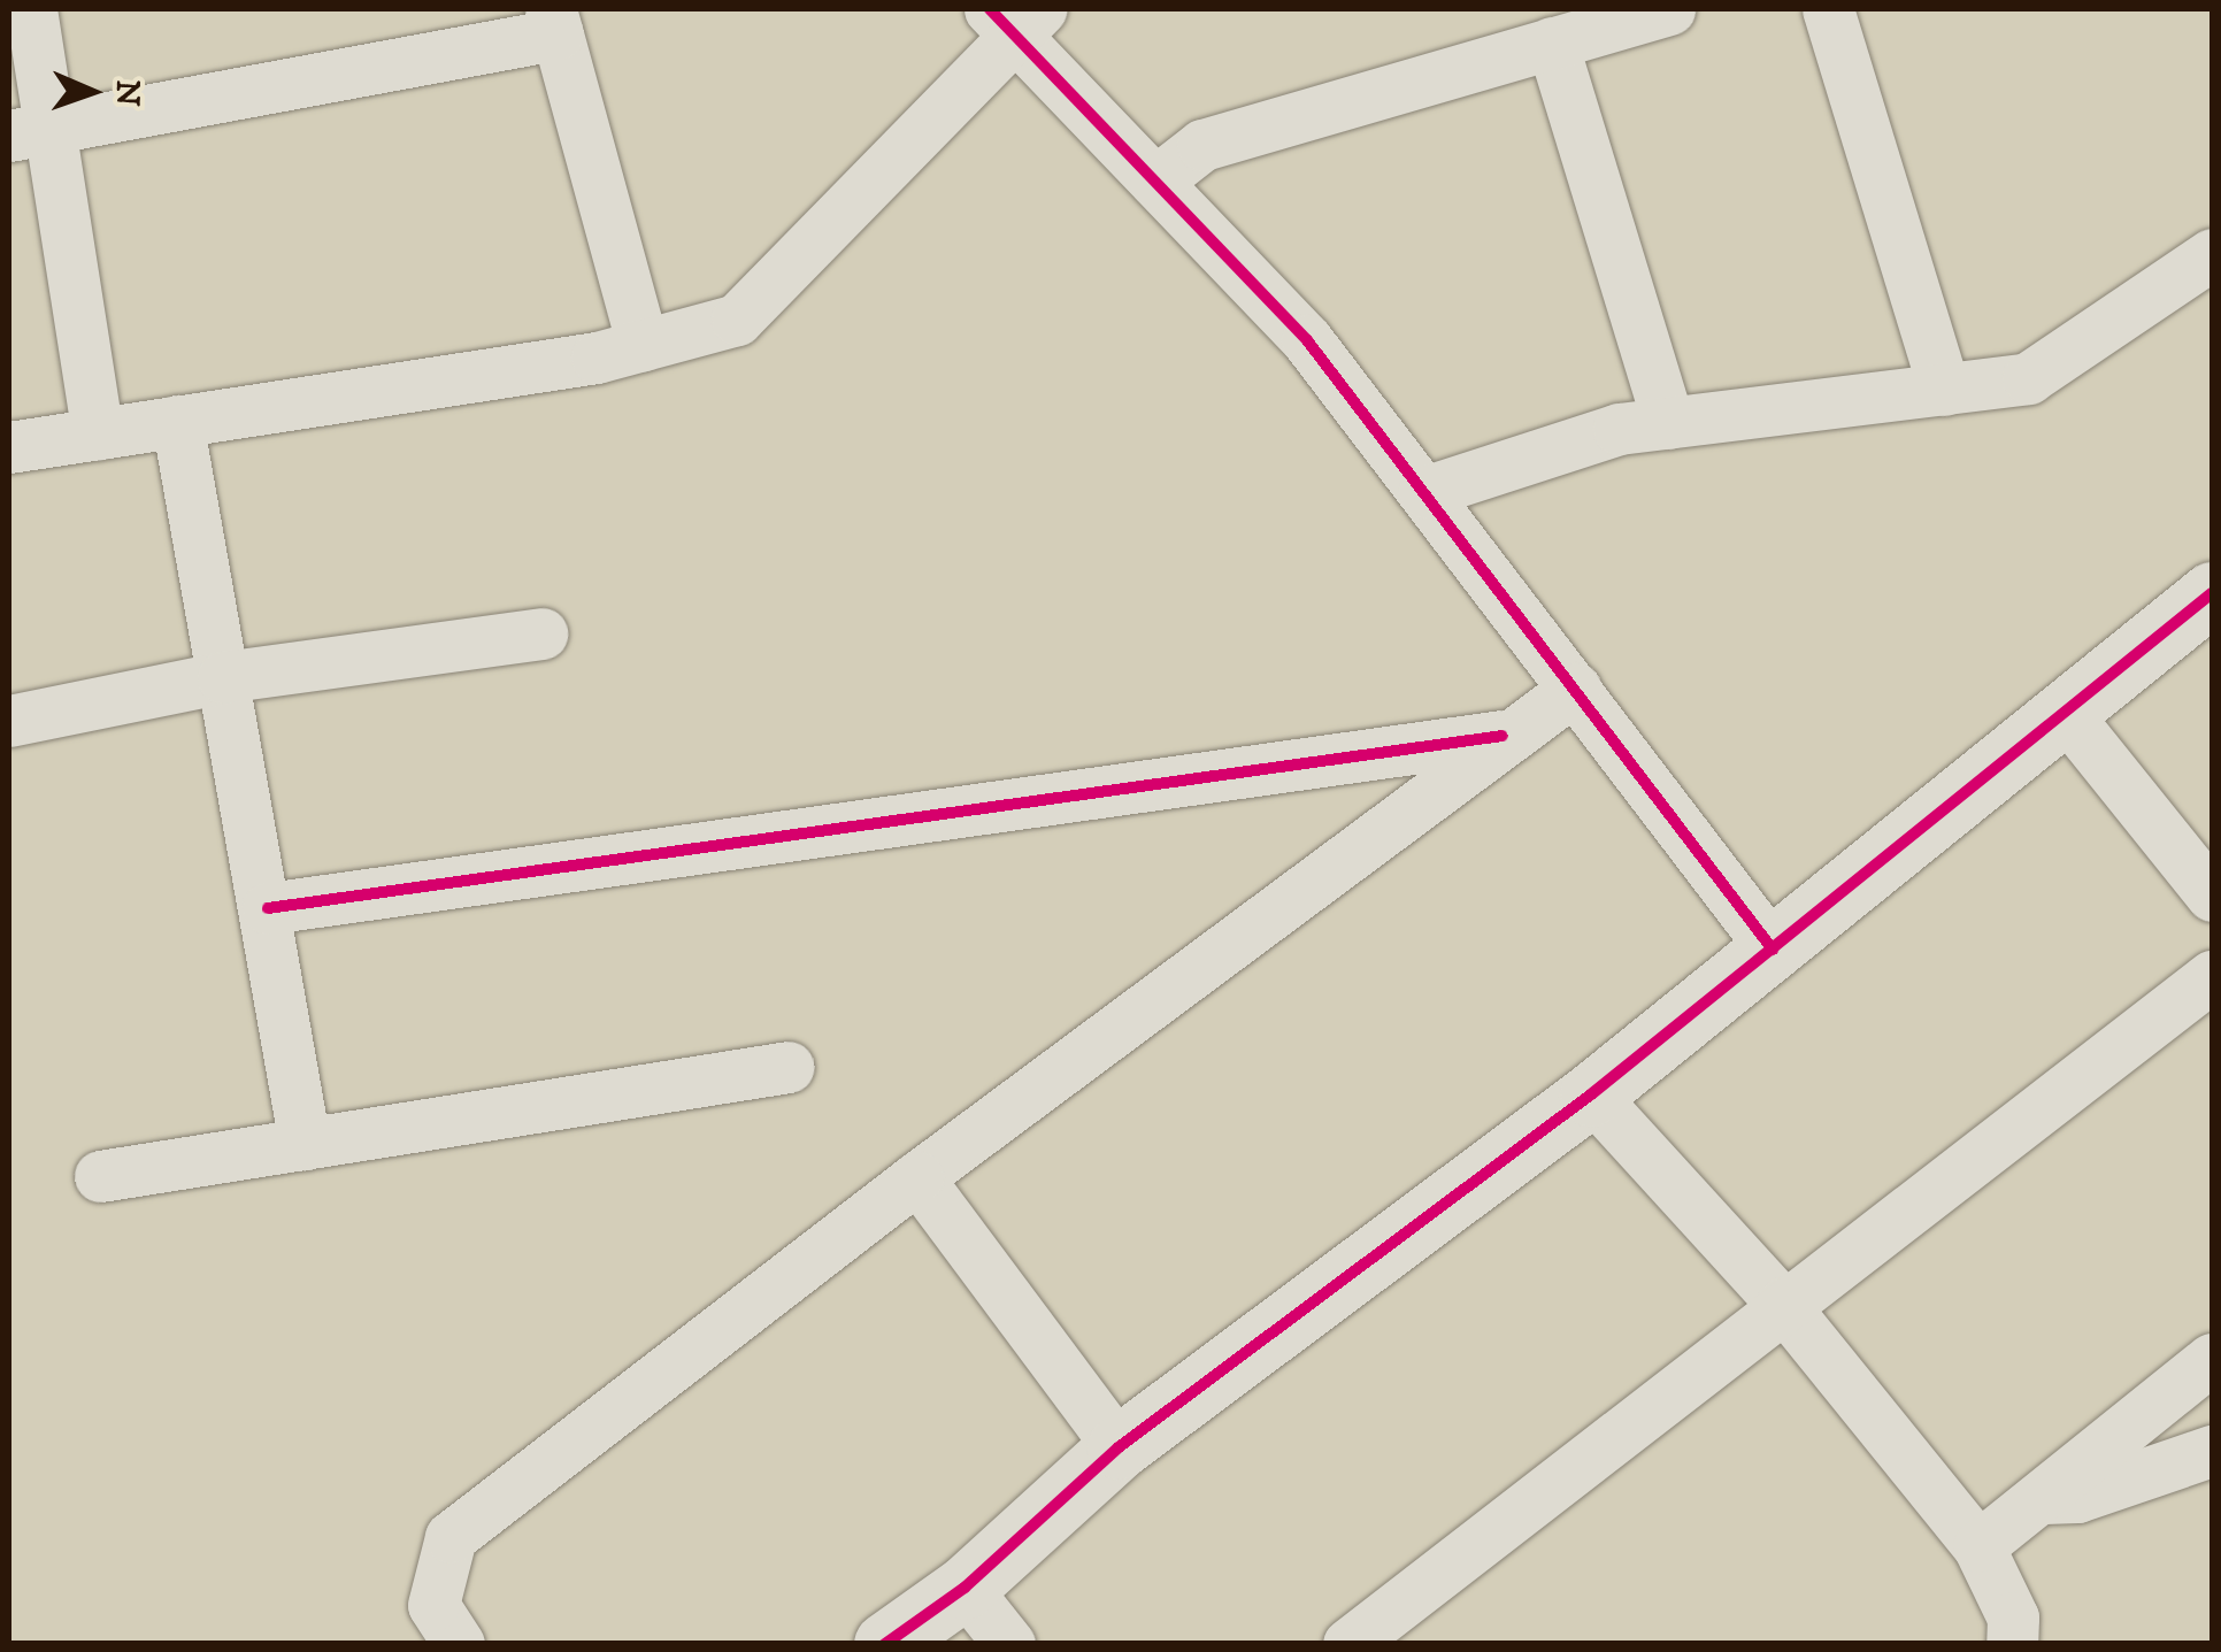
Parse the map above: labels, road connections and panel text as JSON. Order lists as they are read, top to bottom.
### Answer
{
  "north": "right"
}
